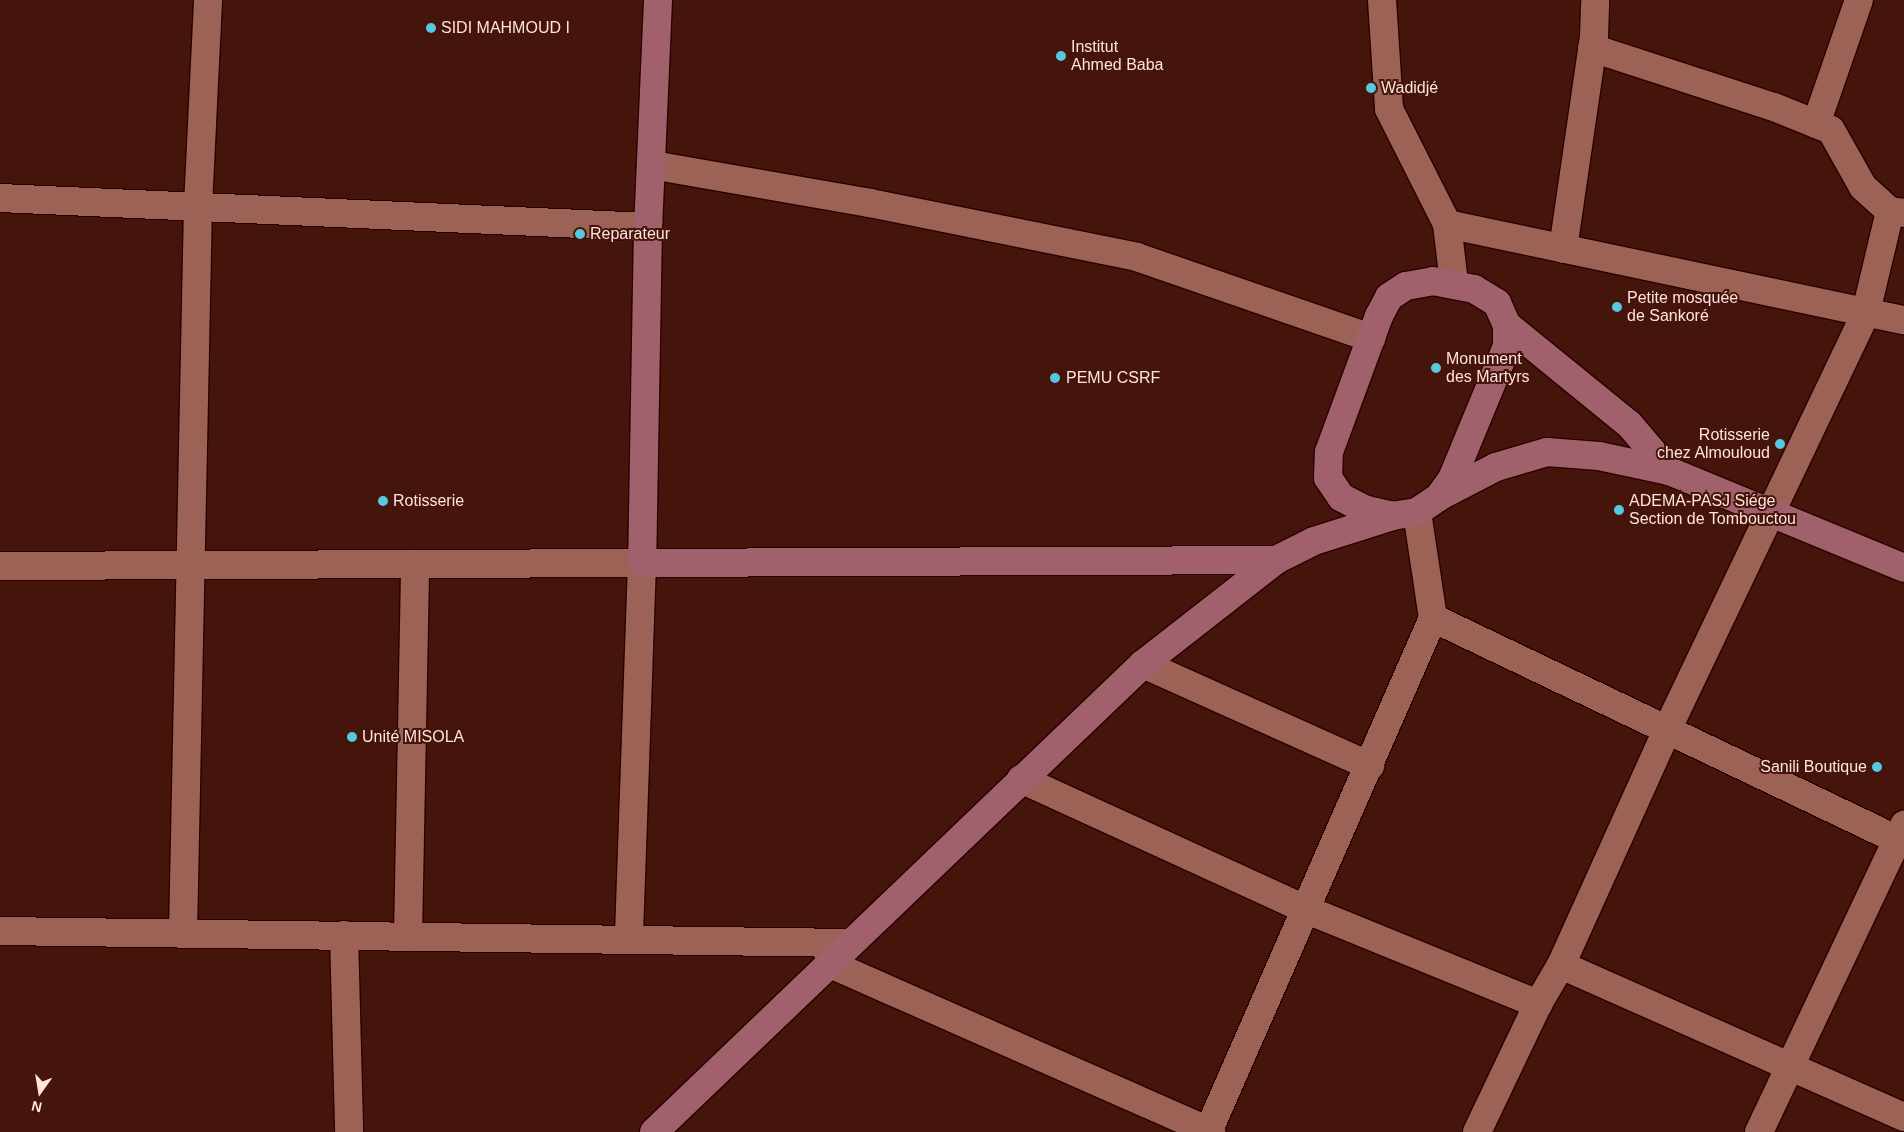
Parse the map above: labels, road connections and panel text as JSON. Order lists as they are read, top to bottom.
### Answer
{
  "places": [
    "SIDI MAHMOUD I",
    "Institut Ahmed Baba",
    "Wadidjé",
    "Reparateur",
    "Petite mosquée de Sankoré",
    "Monument des Martyrs",
    "PEMU CSRF",
    "Rotisserie chez Almouloud",
    "Rotisserie",
    "ADEMA-PASJ Siége Section de Tombouctou",
    "Unité MISOLA",
    "Sanili Boutique"
  ],
  "north": "bottom"
}
